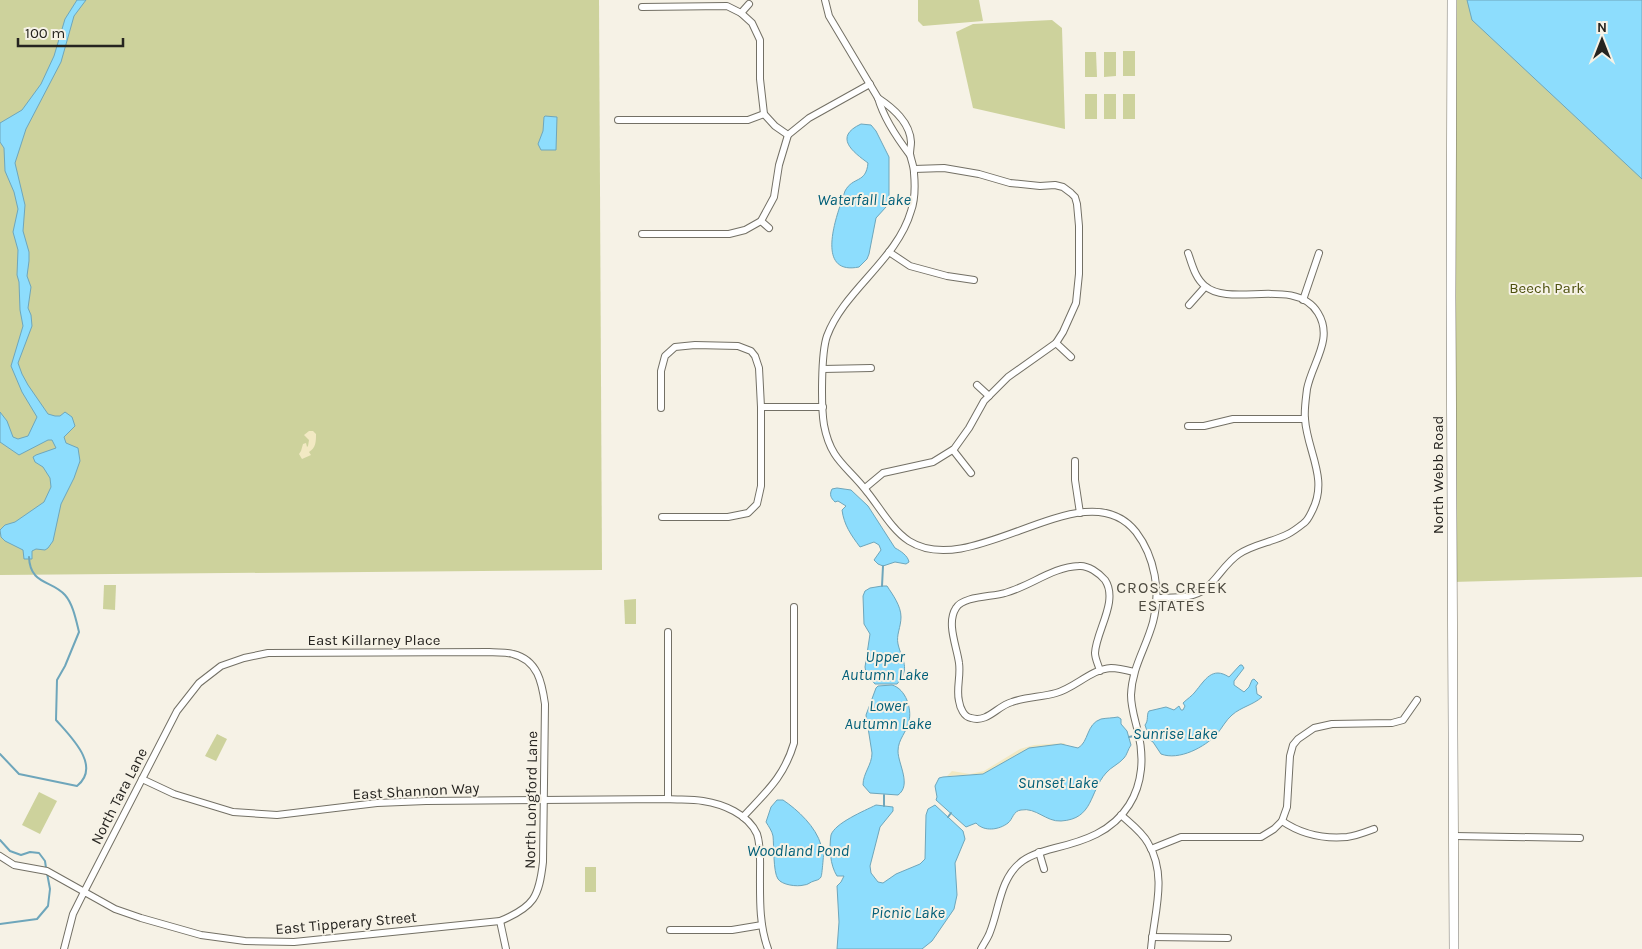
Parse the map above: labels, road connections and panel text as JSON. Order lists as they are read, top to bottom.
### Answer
{
  "streets": {
    "main road": ["North Webb Road"],
    "street": [
      "East Killarney Place",
      "East Shannon Way",
      "North Tara Lane",
      "North Longford Lane",
      "East Tipperary Street"
    ]
  },
  "crossings": [
    ["East Killarney Place", "North Tara Lane"],
    ["East Killarney Place", "North Longford Lane"],
    ["East Shannon Way", "North Tara Lane"],
    ["East Shannon Way", "North Longford Lane"],
    ["North Tara Lane", "East Tipperary Street"],
    ["North Longford Lane", "East Tipperary Street"]
  ],
  "districts": ["CROSS CREEK ESTATES"],
  "water": [
    "Waterfall Lake",
    "Upper Autumn Lake",
    "Lower Autumn Lake",
    "Sunrise Lake",
    "Sunset Lake",
    "Woodland Pond",
    "Picnic Lake"
  ],
  "parks": ["Beech Park"],
  "scale_bar": "100 m",
  "north": "top"
}
